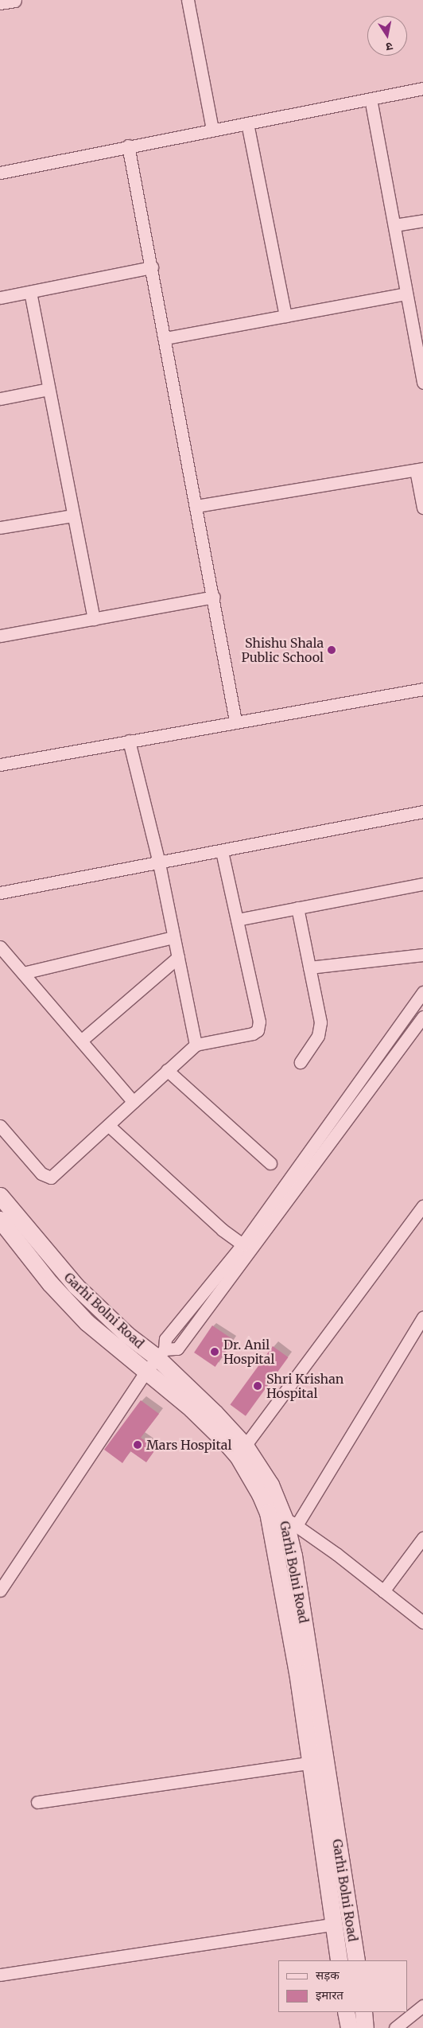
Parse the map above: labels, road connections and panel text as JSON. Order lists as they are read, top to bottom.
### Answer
{
  "streets": {
    "main road": ["Garhi Bolni Road"]
  },
  "places": [
    "Shishu Shala Public School",
    "Dr. Anil Hospital",
    "Shri Krishan Hospital",
    "Mars Hospital"
  ],
  "legend": ["सड़क", "इमारत"],
  "north": "bottom"
}
